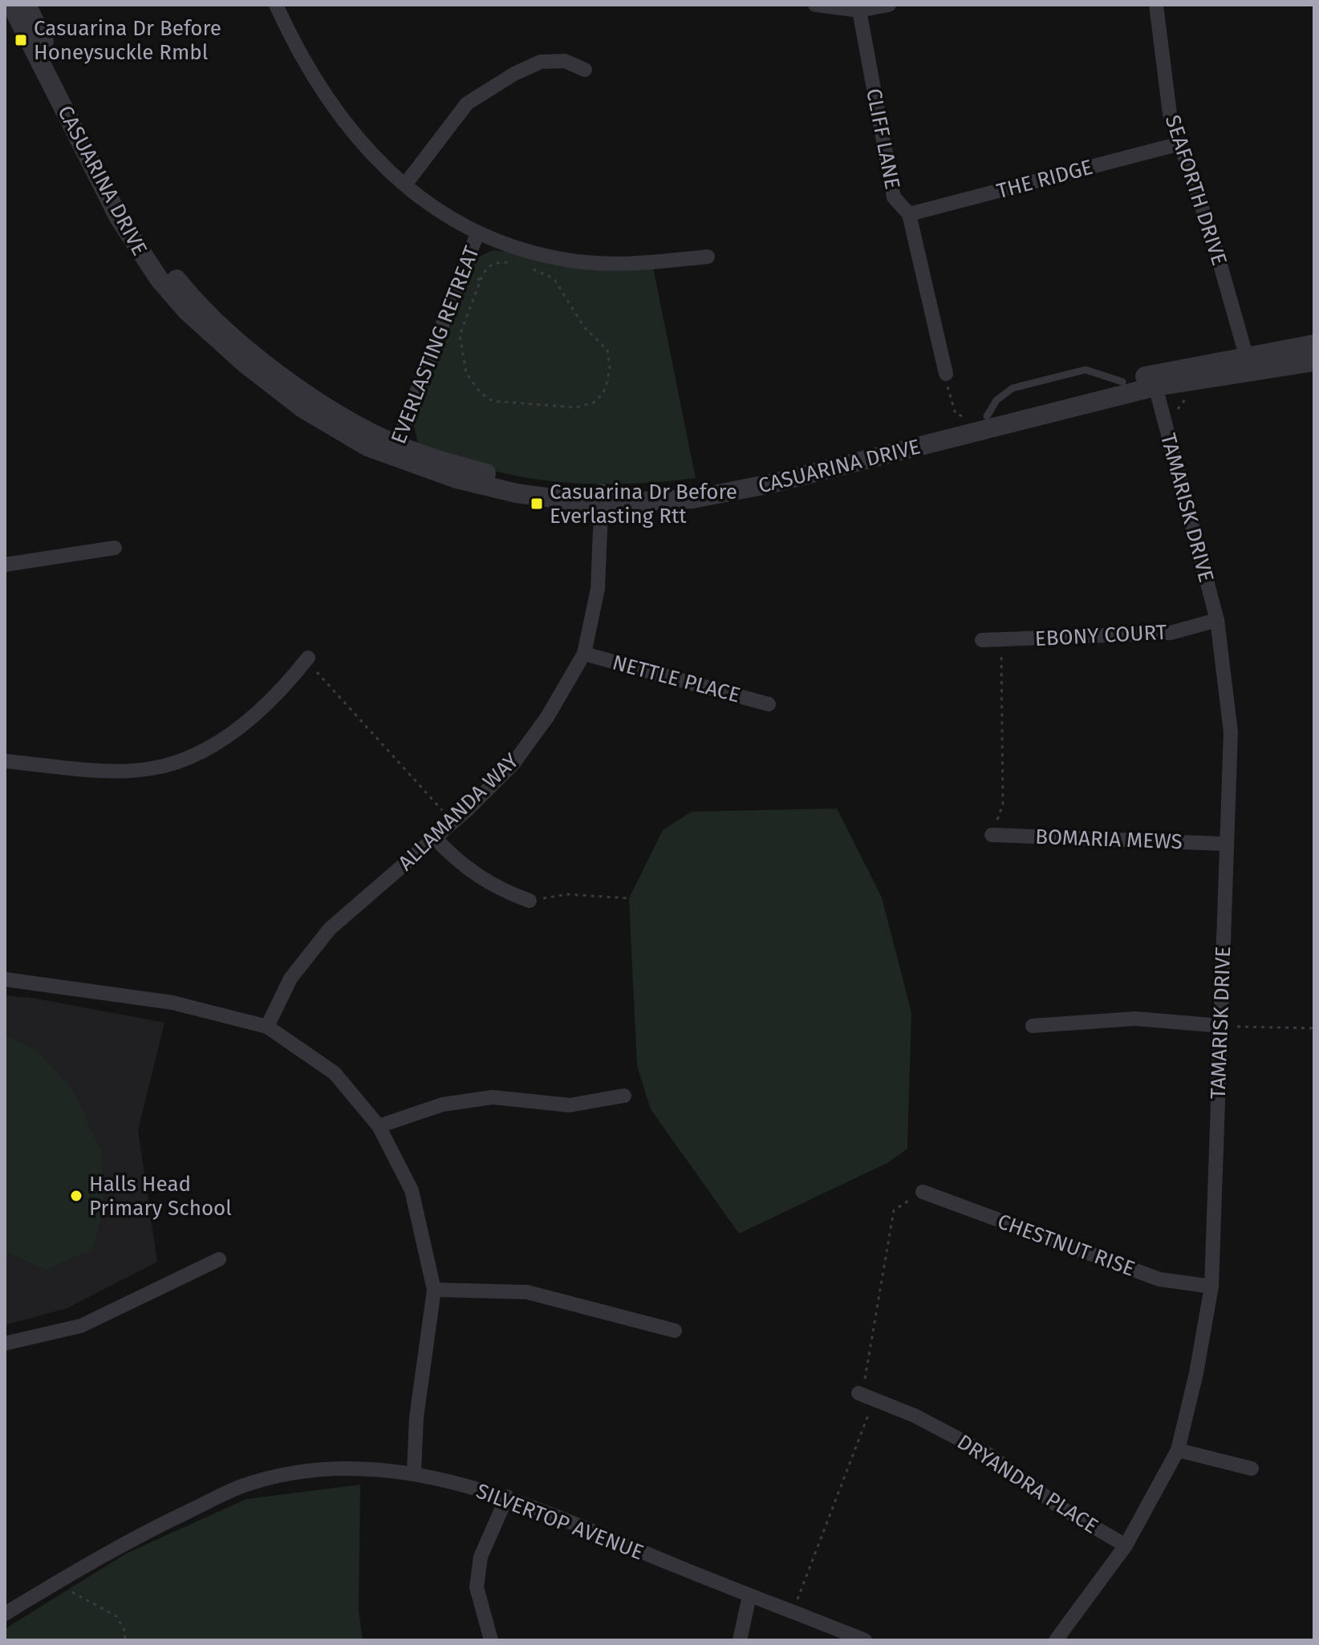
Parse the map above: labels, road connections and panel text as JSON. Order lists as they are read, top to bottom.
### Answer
{
  "streets": {
    "street": [
      "CLIFF LANE",
      "THE RIDGE",
      "CASUARINA DRIVE",
      "SEAFORTH DRIVE",
      "EVERLASTING RETREAT",
      "TAMARISK DRIVE",
      "EBONY COURT",
      "NETTLE PLACE",
      "ALLAMANDA WAY",
      "BOMARIA MEWS",
      "CHESTNUT RISE",
      "DRYANDRA PLACE",
      "SILVERTOP AVENUE"
    ]
  },
  "crossings": [
    ["CLIFF LANE", "THE RIDGE"],
    ["THE RIDGE", "SEAFORTH DRIVE"],
    ["CASUARINA DRIVE", "SEAFORTH DRIVE"],
    ["CASUARINA DRIVE", "EVERLASTING RETREAT"],
    ["CASUARINA DRIVE", "TAMARISK DRIVE"],
    ["CASUARINA DRIVE", "ALLAMANDA WAY"],
    ["TAMARISK DRIVE", "EBONY COURT"],
    ["TAMARISK DRIVE", "BOMARIA MEWS"],
    ["TAMARISK DRIVE", "CHESTNUT RISE"],
    ["TAMARISK DRIVE", "DRYANDRA PLACE"],
    ["NETTLE PLACE", "ALLAMANDA WAY"]
  ],
  "places": {
    "transit": ["Casuarina Dr Before Honeysuckle Rmbl", "Casuarina Dr Before Everlasting Rtt"],
    "other": ["Halls Head Primary School"]
  }
}
